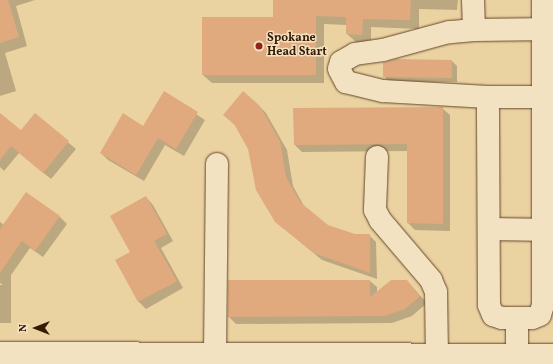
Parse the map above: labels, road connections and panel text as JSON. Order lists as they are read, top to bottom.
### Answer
{
  "places": ["Spokane Head Start"],
  "north": "left"
}
